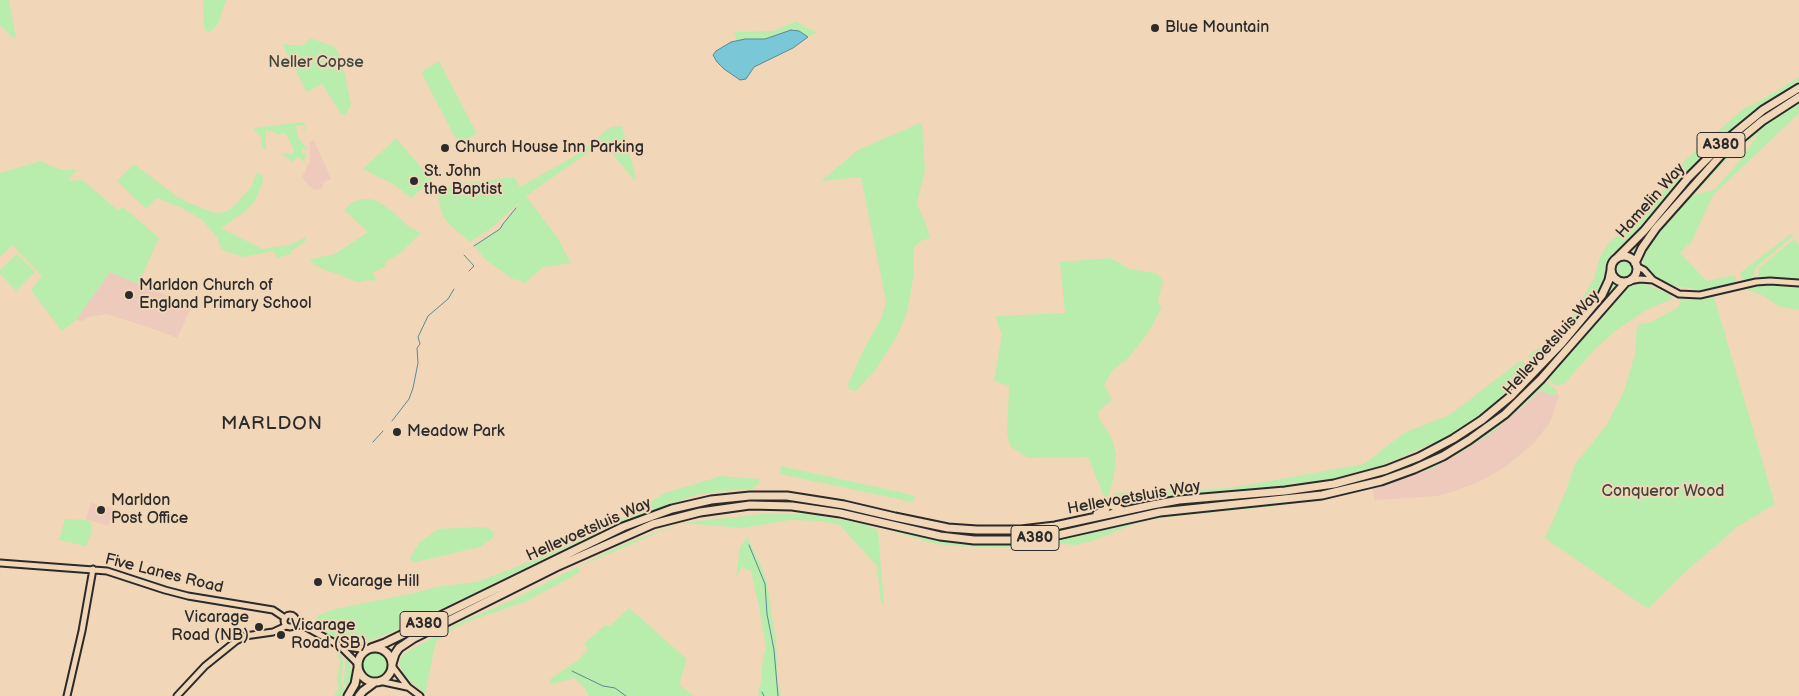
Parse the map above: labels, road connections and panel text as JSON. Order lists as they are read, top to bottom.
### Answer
{
  "streets": {
    "highway": ["A380", "Hamelin Way", "Hellevoetsluis Way"],
    "street": ["Five Lanes Road"]
  },
  "crossings": [
    ["Hamelin Way", "Hellevoetsluis Way"]
  ],
  "districts": ["MARLDON"],
  "parks": ["Neller Copse", "Conqueror Wood"],
  "places": [
    "Blue Mountain",
    "Church House Inn Parking",
    "St. John the Baptist",
    "Marldon Church of England Primary School",
    "Meadow Park",
    "Marldon Post Office",
    "Vicarage Hill",
    "Vicarage Road (NB)",
    "Vicarage Road (SB)"
  ]
}
